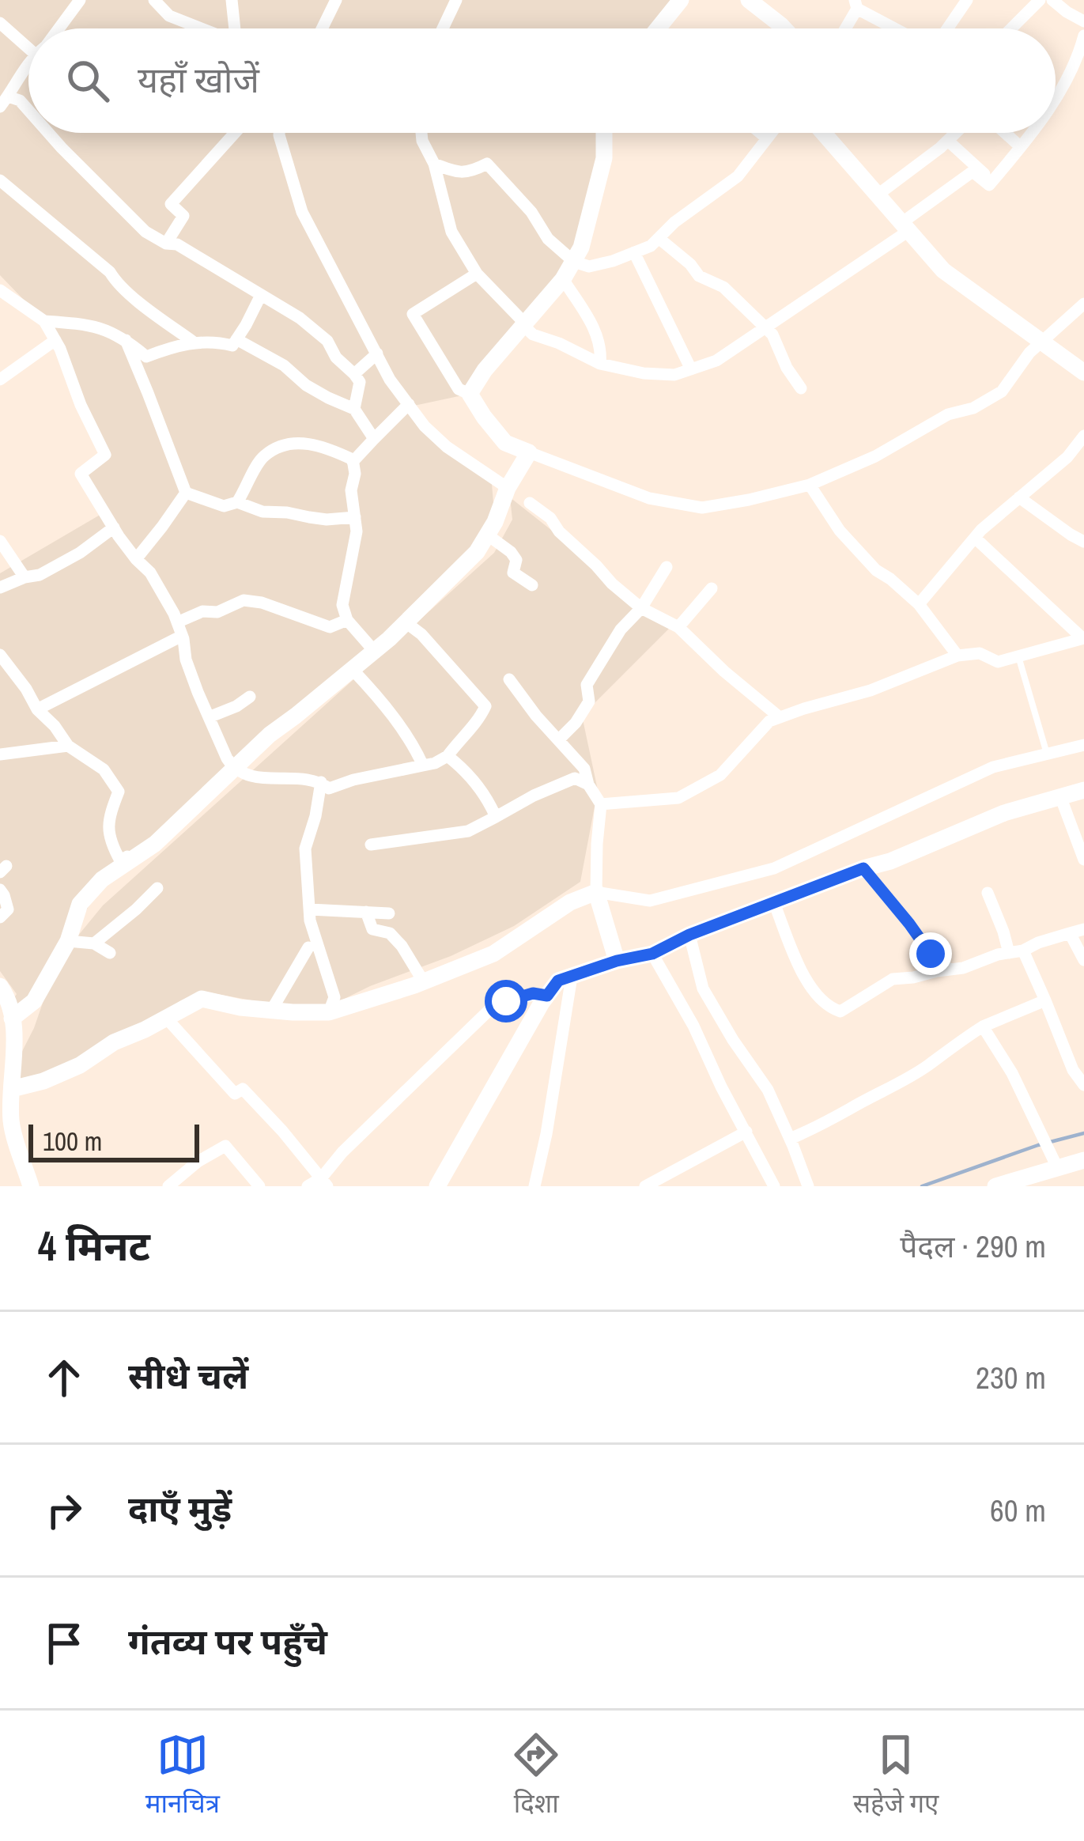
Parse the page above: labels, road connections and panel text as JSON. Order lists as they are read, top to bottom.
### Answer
{
  "scale_bar": "100 m",
  "page": {
    "search": "यहाँ खोजें",
    "scale": "100 m",
    "heading": ["4 मिनट", "पैदल · 290 m"],
    "list": [
      ["सीधे चलें", "230 m"],
      ["दाएँ मुड़ें", "60 m"],
      "गंतव्य पर पहुँचे"
    ],
    "nav": ["मानचित्र", "दिशा", "सहेजे गए"]
  }
}
